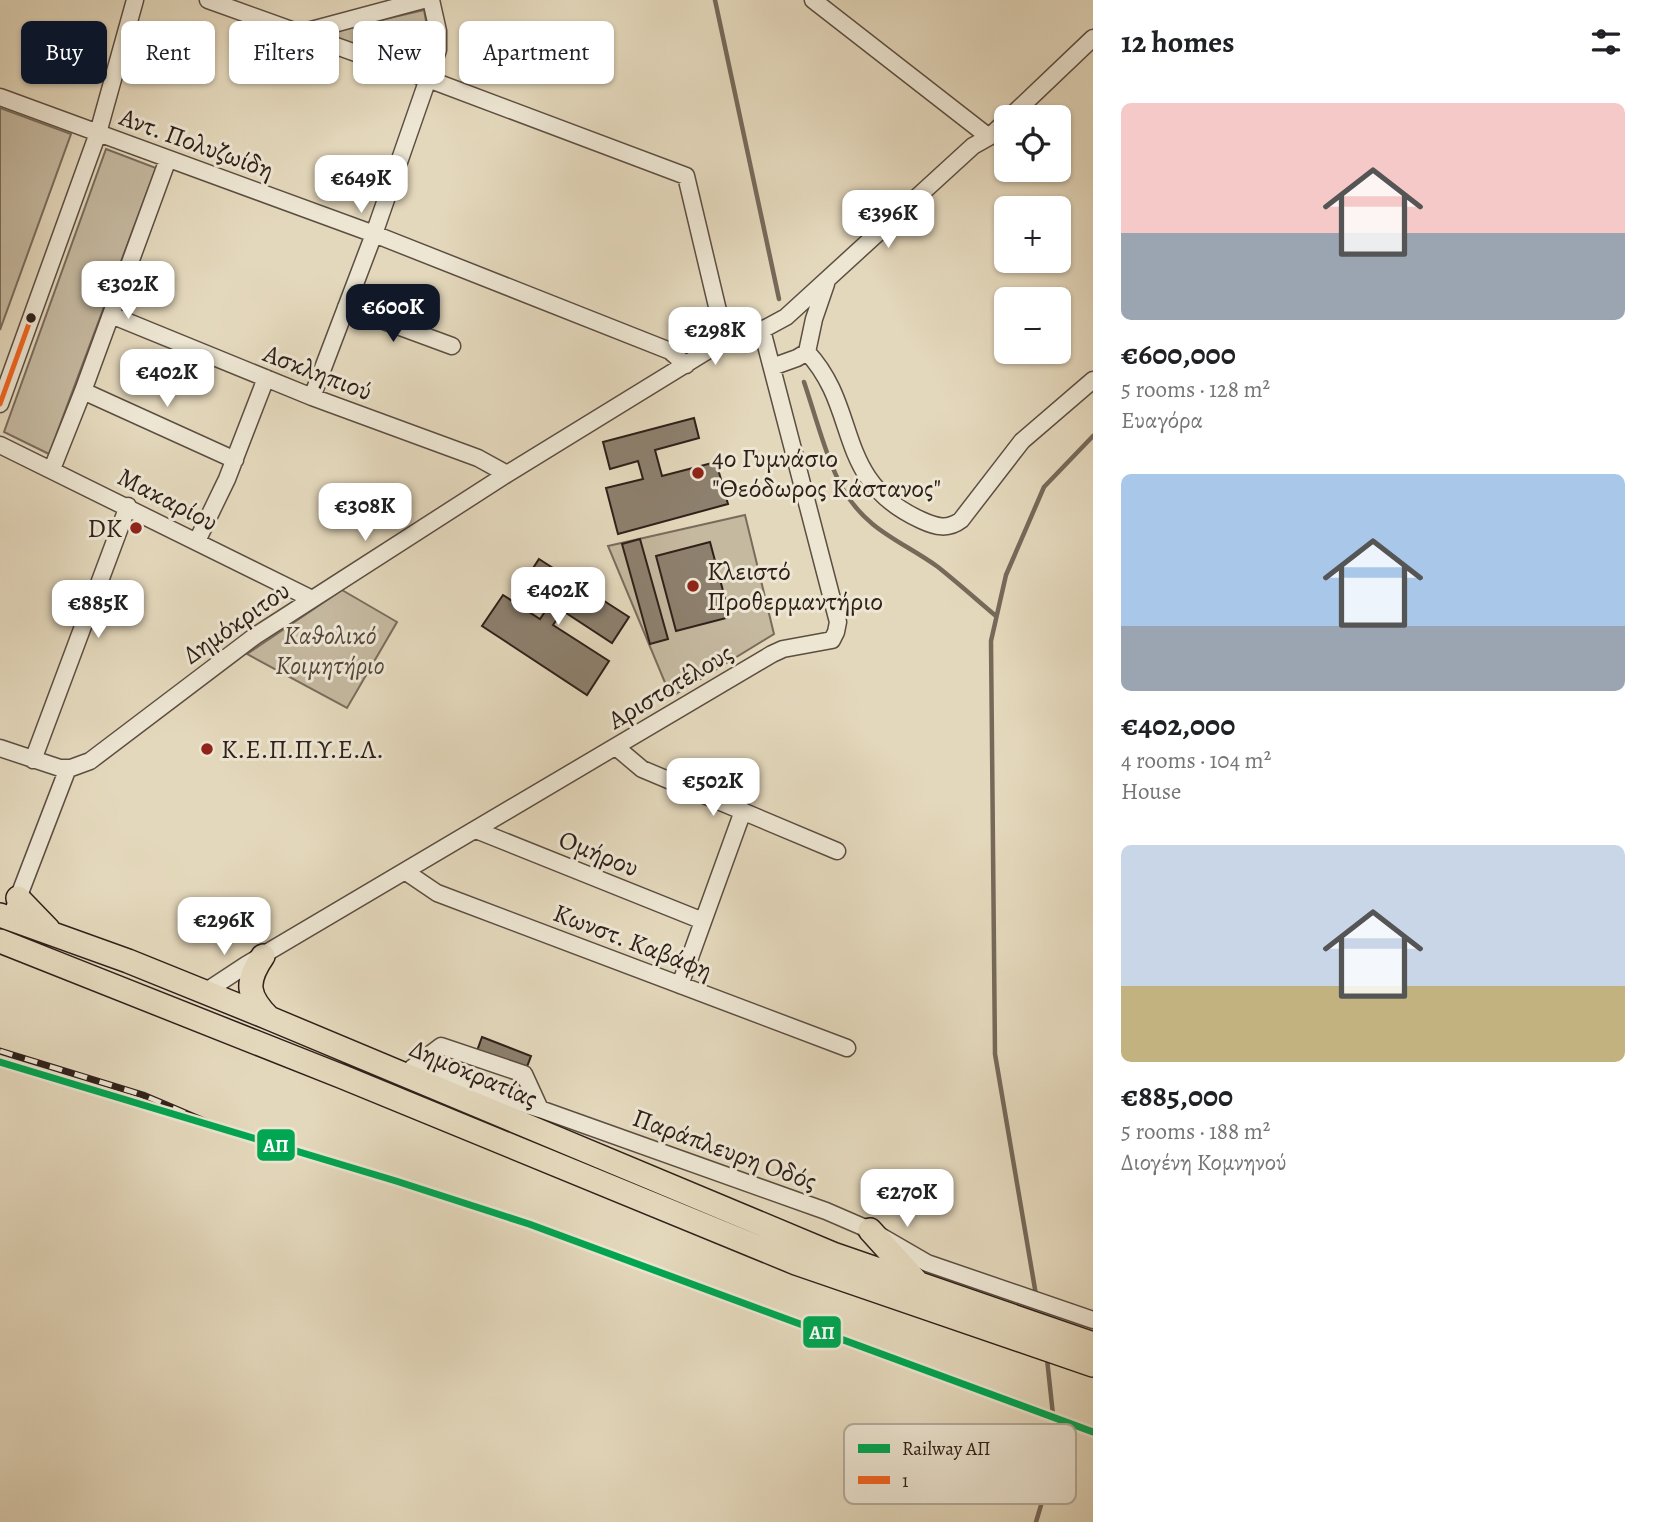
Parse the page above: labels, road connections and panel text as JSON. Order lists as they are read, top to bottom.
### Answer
{
  "streets": {
    "highway": ["Δημοκρατίας"],
    "street": [
      "Αντ. Πολυζωίδη",
      "Ασκληπιού",
      "Μακαρίου",
      "Δημόκριτου",
      "Αριστοτέλους",
      "Ομήρου",
      "Κωνστ. Καβάφη",
      "Παράπλευρη Οδός"
    ]
  },
  "crossings": [
    ["Αντ. Πολυζωίδη", "Δημόκριτου"],
    ["Ασκληπιού", "Δημόκριτου"],
    ["Μακαρίου", "Δημόκριτου"],
    ["Δημόκριτου", "Αριστοτέλους"],
    ["Αριστοτέλους", "Ομήρου"],
    ["Αριστοτέλους", "Κωνστ. Καβάφη"],
    ["Αριστοτέλους", "Δημοκρατίας"]
  ],
  "parks": ["Καθολικό Κοιμητήριο"],
  "places": [
    "4ο Γυμνάσιο \"Θεόδωρος Κάστανος\"",
    "DK",
    "Κλειστό Προθερμαντήριο",
    "Κ.Ε.Π.Π.Υ.Ε.Λ."
  ],
  "lines": ["transit line 1", "rail line ΑΠ"],
  "legend": ["Railway ΑΠ", "1"],
  "page": {
    "heading": "12 homes",
    "chip": [
      "Buy",
      "Rent",
      "Filters",
      "New",
      "Apartment"
    ],
    "list": [
      {
        "name": "€600,000",
        "note": "5 rooms · 128 m² · Ευαγόρα"
      },
      {
        "name": "€402,000",
        "note": "4 rooms · 104 m² · House"
      },
      {
        "name": "€885,000",
        "note": "5 rooms · 188 m² · Διογένη Κομνηνού"
      }
    ],
    "map_buttons": ["+", "−"],
    "price": [
      "€649K",
      "€396K",
      "€302K",
      "€600K",
      "€298K",
      "€402K",
      "€308K",
      "€402K",
      "€885K",
      "€502K",
      "€296K",
      "€270K"
    ]
  }
}
